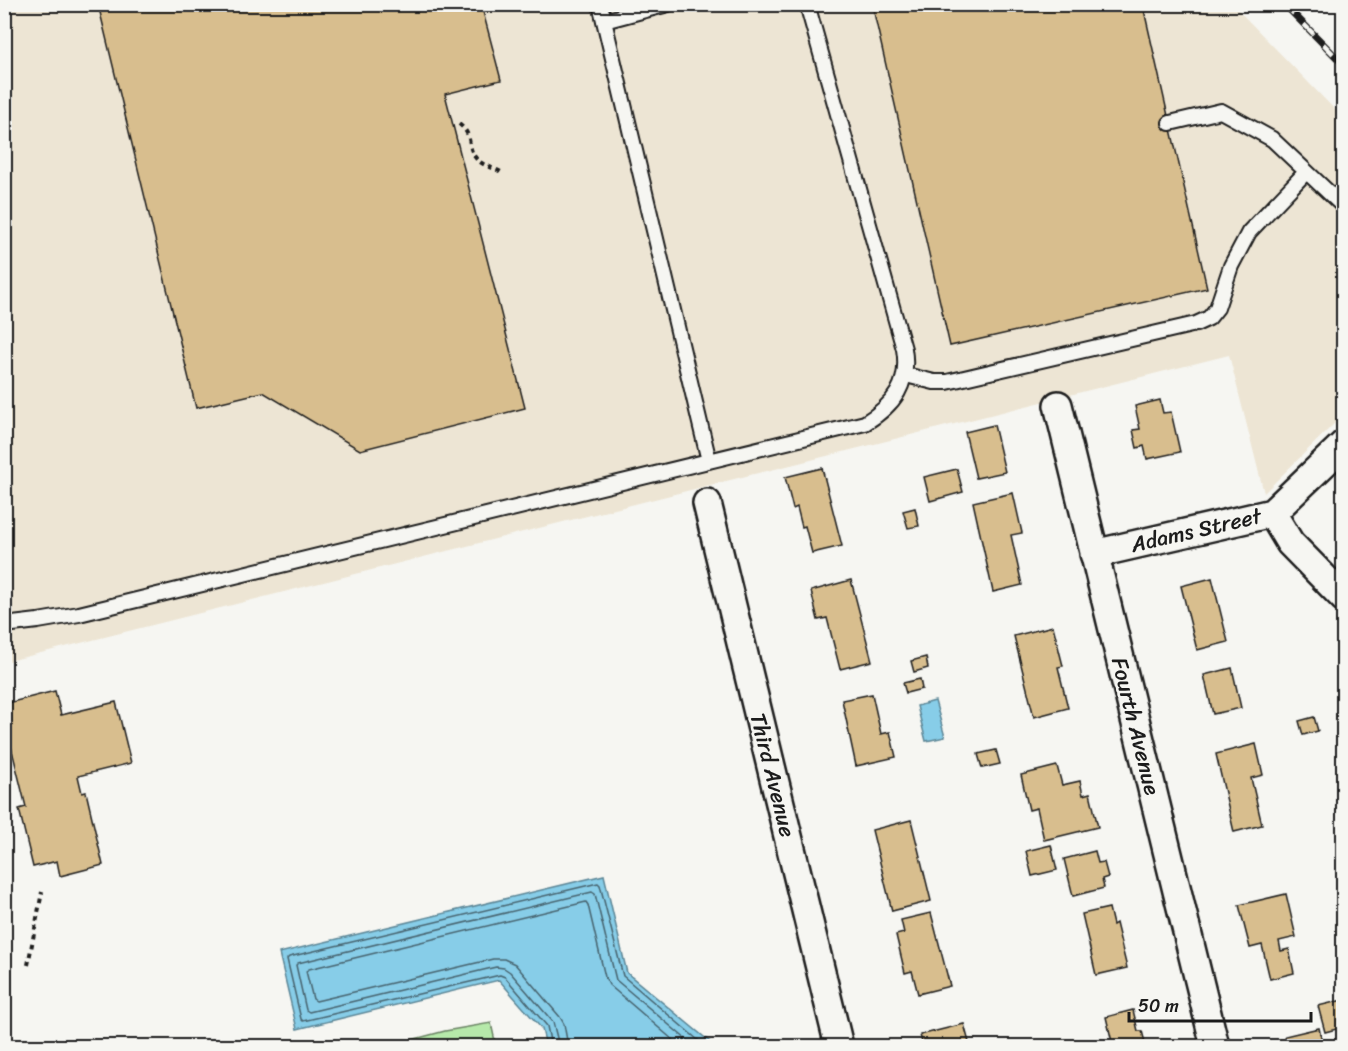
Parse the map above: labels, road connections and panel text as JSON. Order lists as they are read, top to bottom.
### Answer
{
  "streets": {
    "street": ["Adams Street", "Fourth Avenue", "Third Avenue"]
  },
  "crossings": [
    ["Adams Street", "Fourth Avenue"]
  ],
  "scale_bar": "50 m"
}
